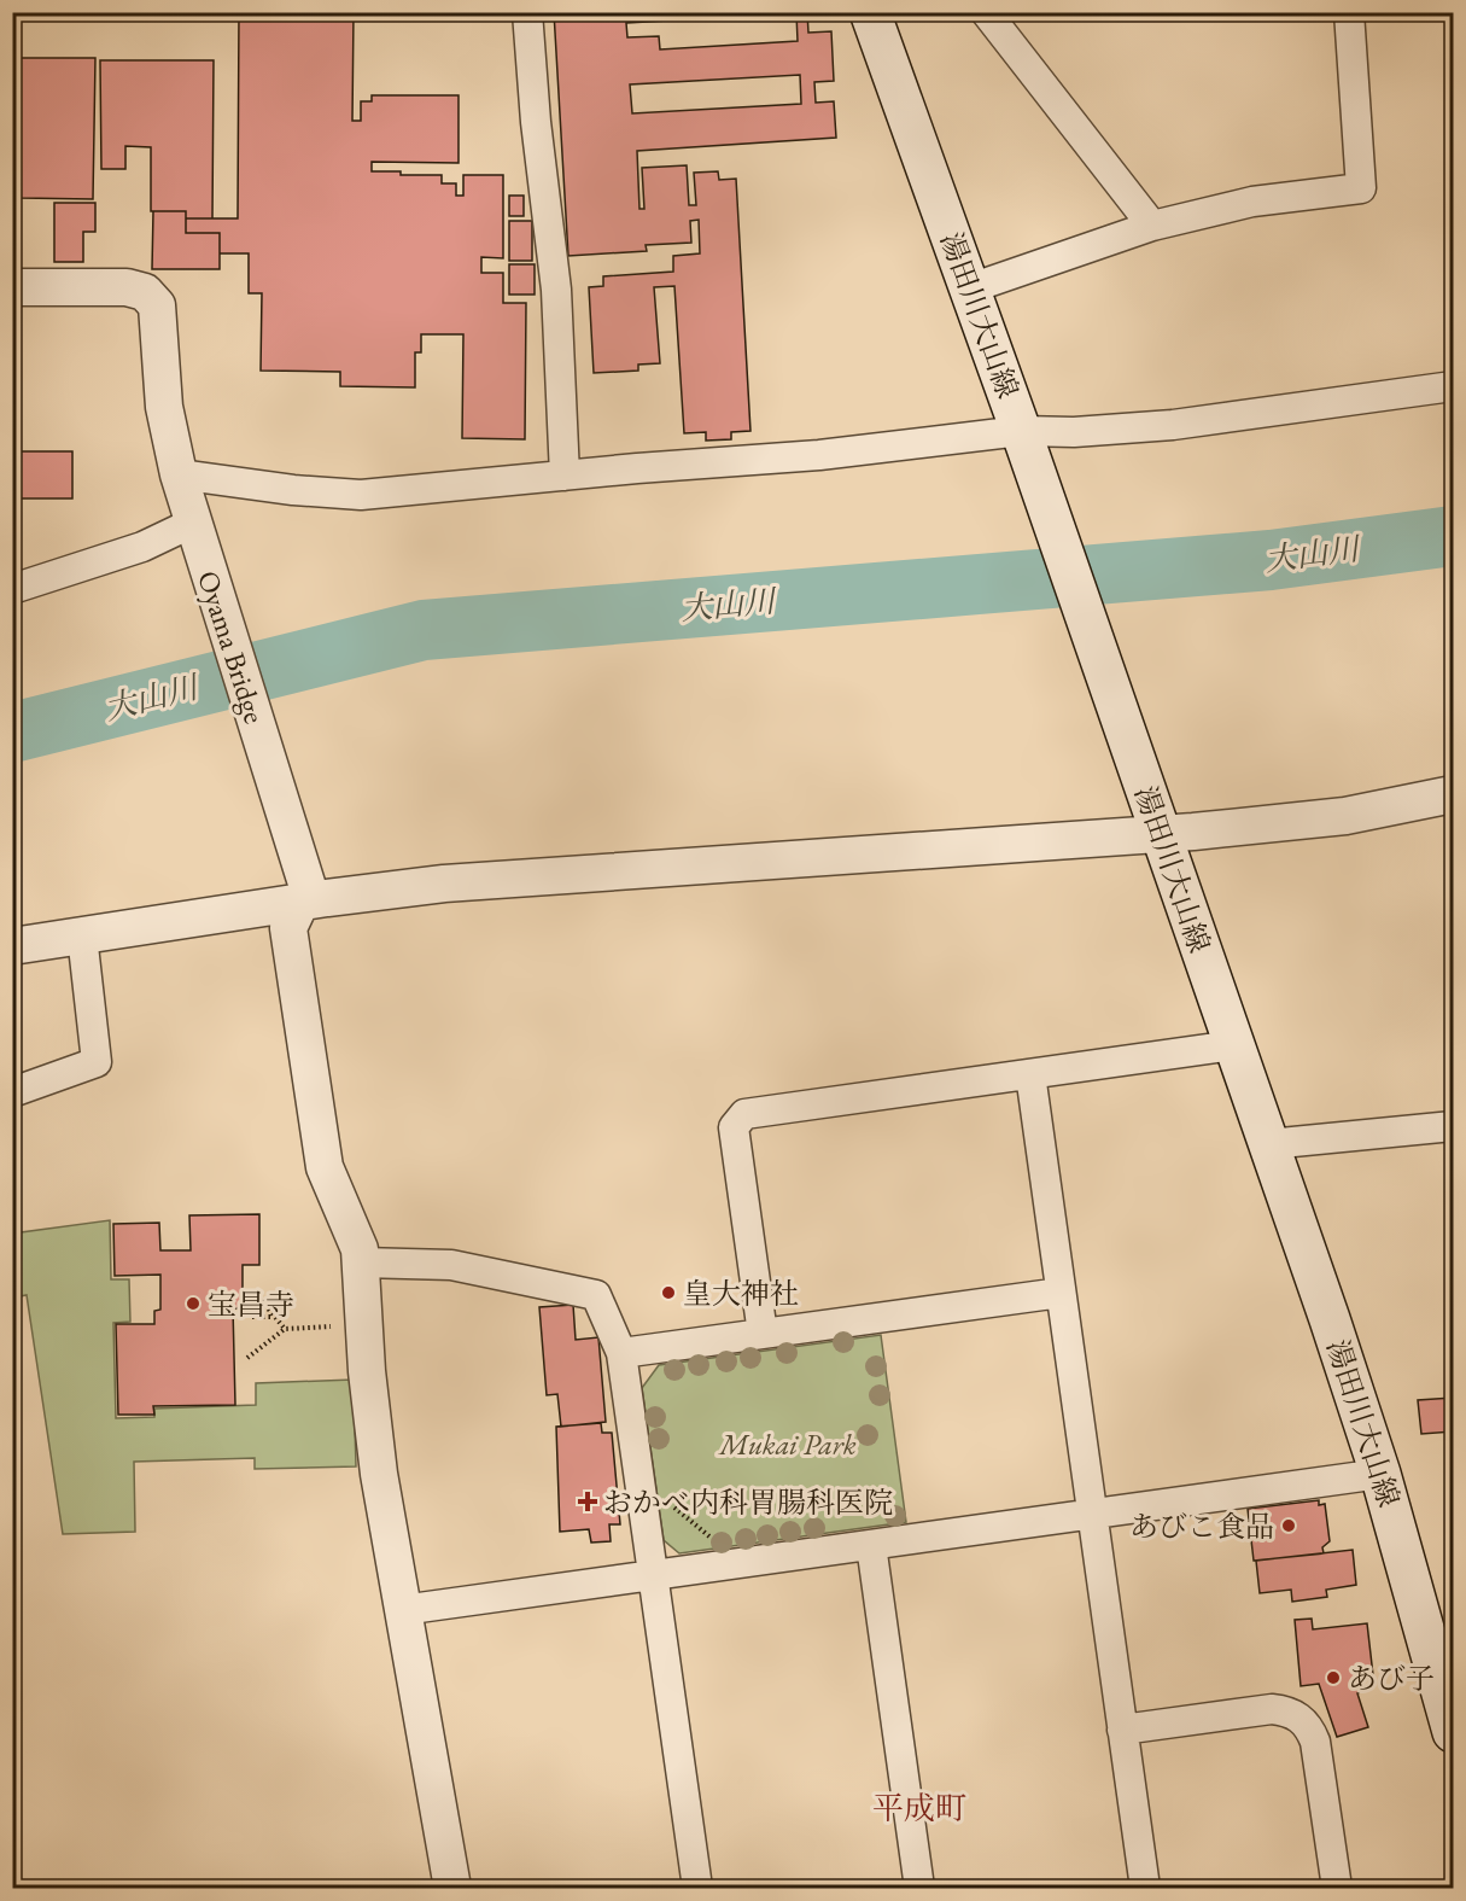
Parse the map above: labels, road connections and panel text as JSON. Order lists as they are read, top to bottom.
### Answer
{
  "streets": {
    "main road": ["湯田川大山線"],
    "street": ["Oyama Bridge"]
  },
  "districts": ["平成町"],
  "water": ["大山川"],
  "parks": ["Mukai Park"],
  "places": {
    "other": [
      "皇大神社",
      "宝昌寺",
      "あびこ食品",
      "あび子"
    ],
    "health": ["おかべ内科胃腸科医院"]
  }
}
